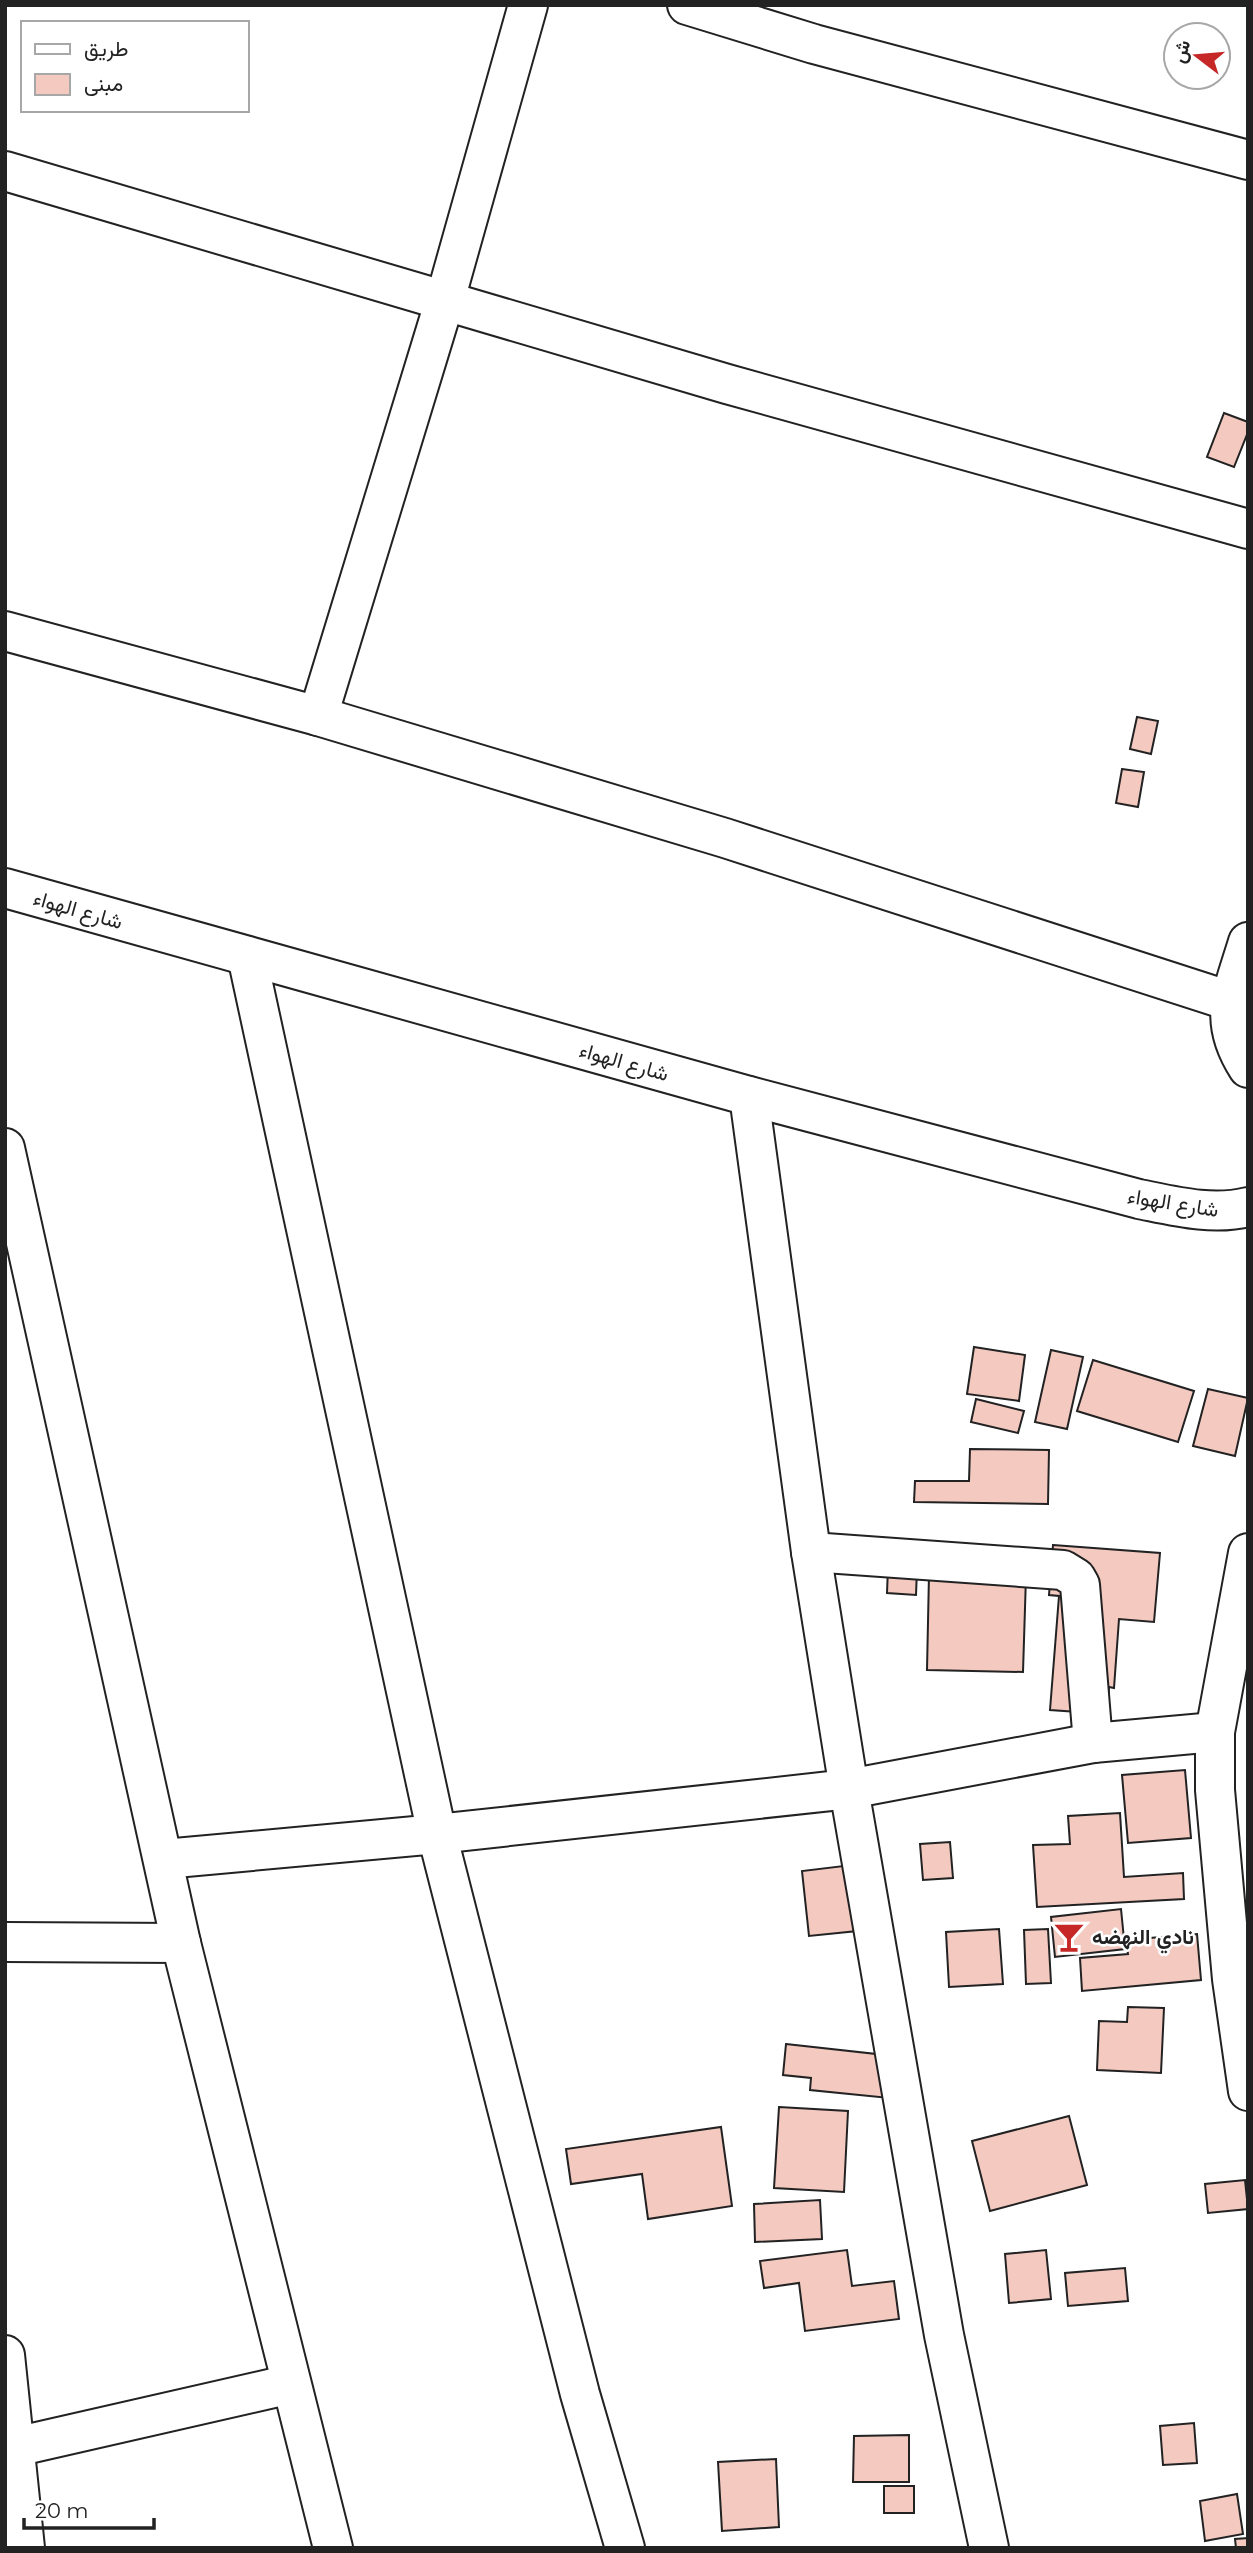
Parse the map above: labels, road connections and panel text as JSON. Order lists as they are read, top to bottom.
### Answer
{
  "streets": {
    "street": ["شارع الهواء"]
  },
  "places": {
    "bar": ["نادي النهضه"]
  },
  "legend": ["طريق", "مبنى"],
  "scale_bar": "20 m",
  "north": "left"
}
